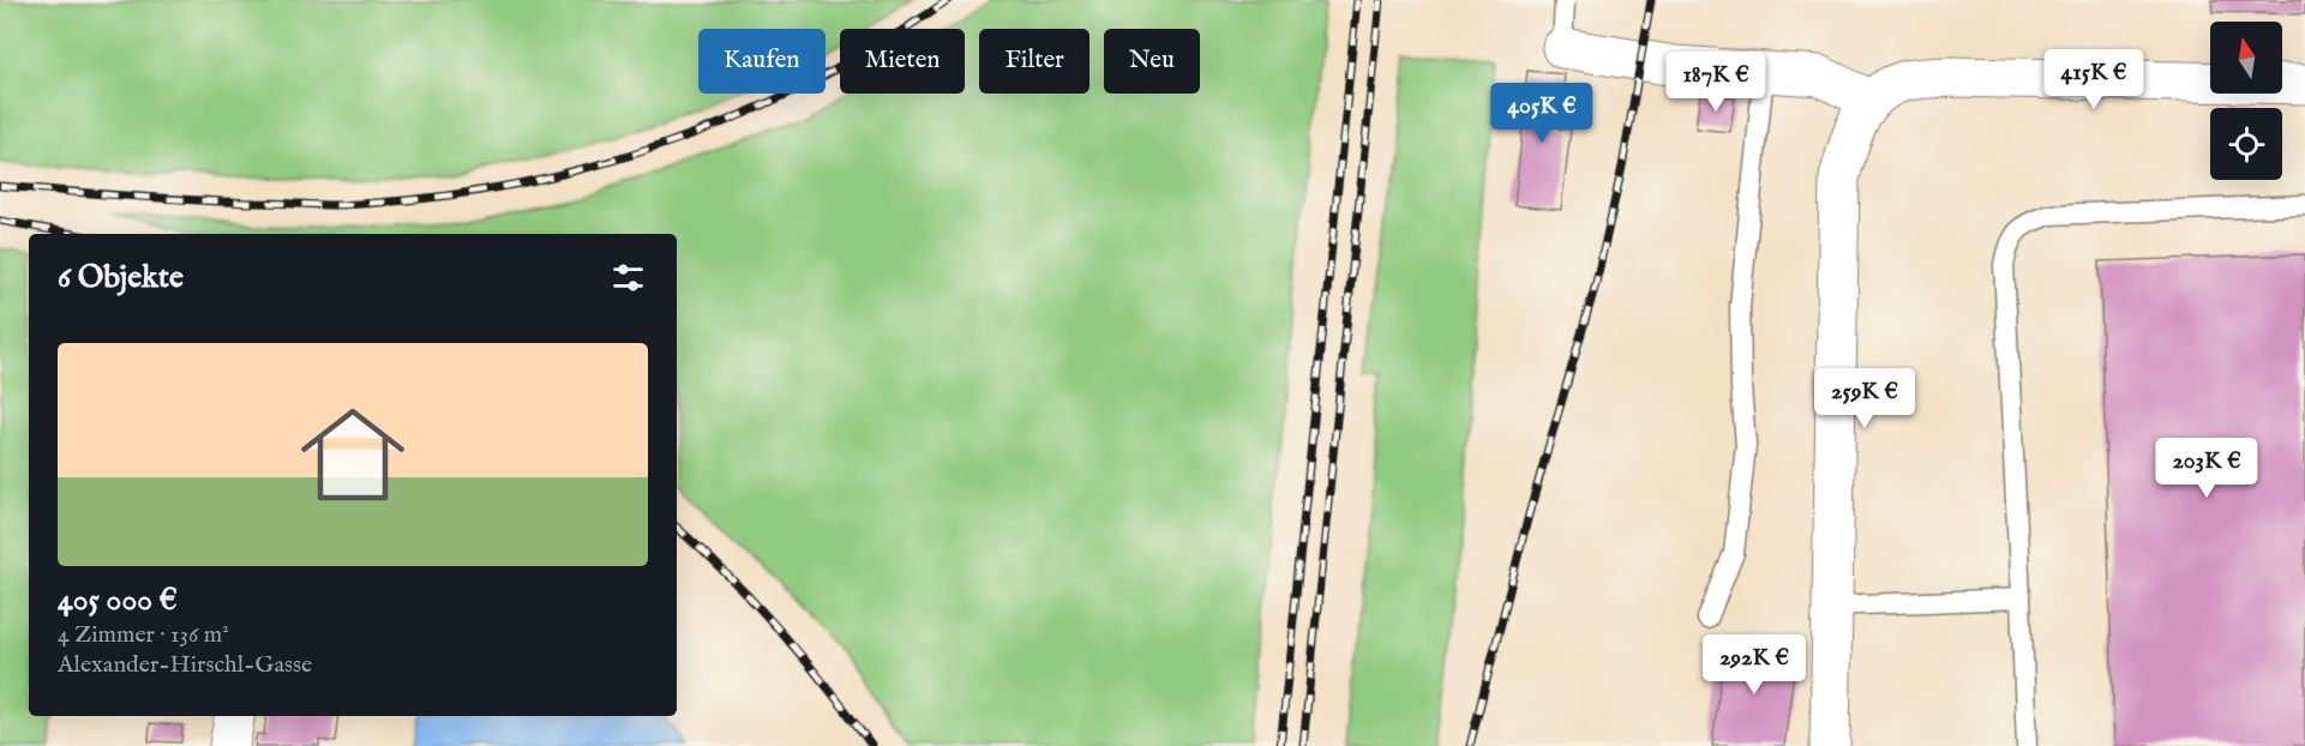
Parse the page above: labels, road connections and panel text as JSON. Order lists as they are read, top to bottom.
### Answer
{
  "north": "top",
  "page": {
    "chip": [
      "Kaufen",
      "Mieten",
      "Filter",
      "Neu"
    ],
    "price": [
      "415K €",
      "187K €",
      "405K €",
      "259K €",
      "203K €",
      "292K €"
    ],
    "heading": "6 Objekte",
    "list": [
      {
        "name": "405 000 €",
        "note": "4 Zimmer · 136 m² · Alexander-Hirschl-Gasse"
      }
    ]
  }
}
